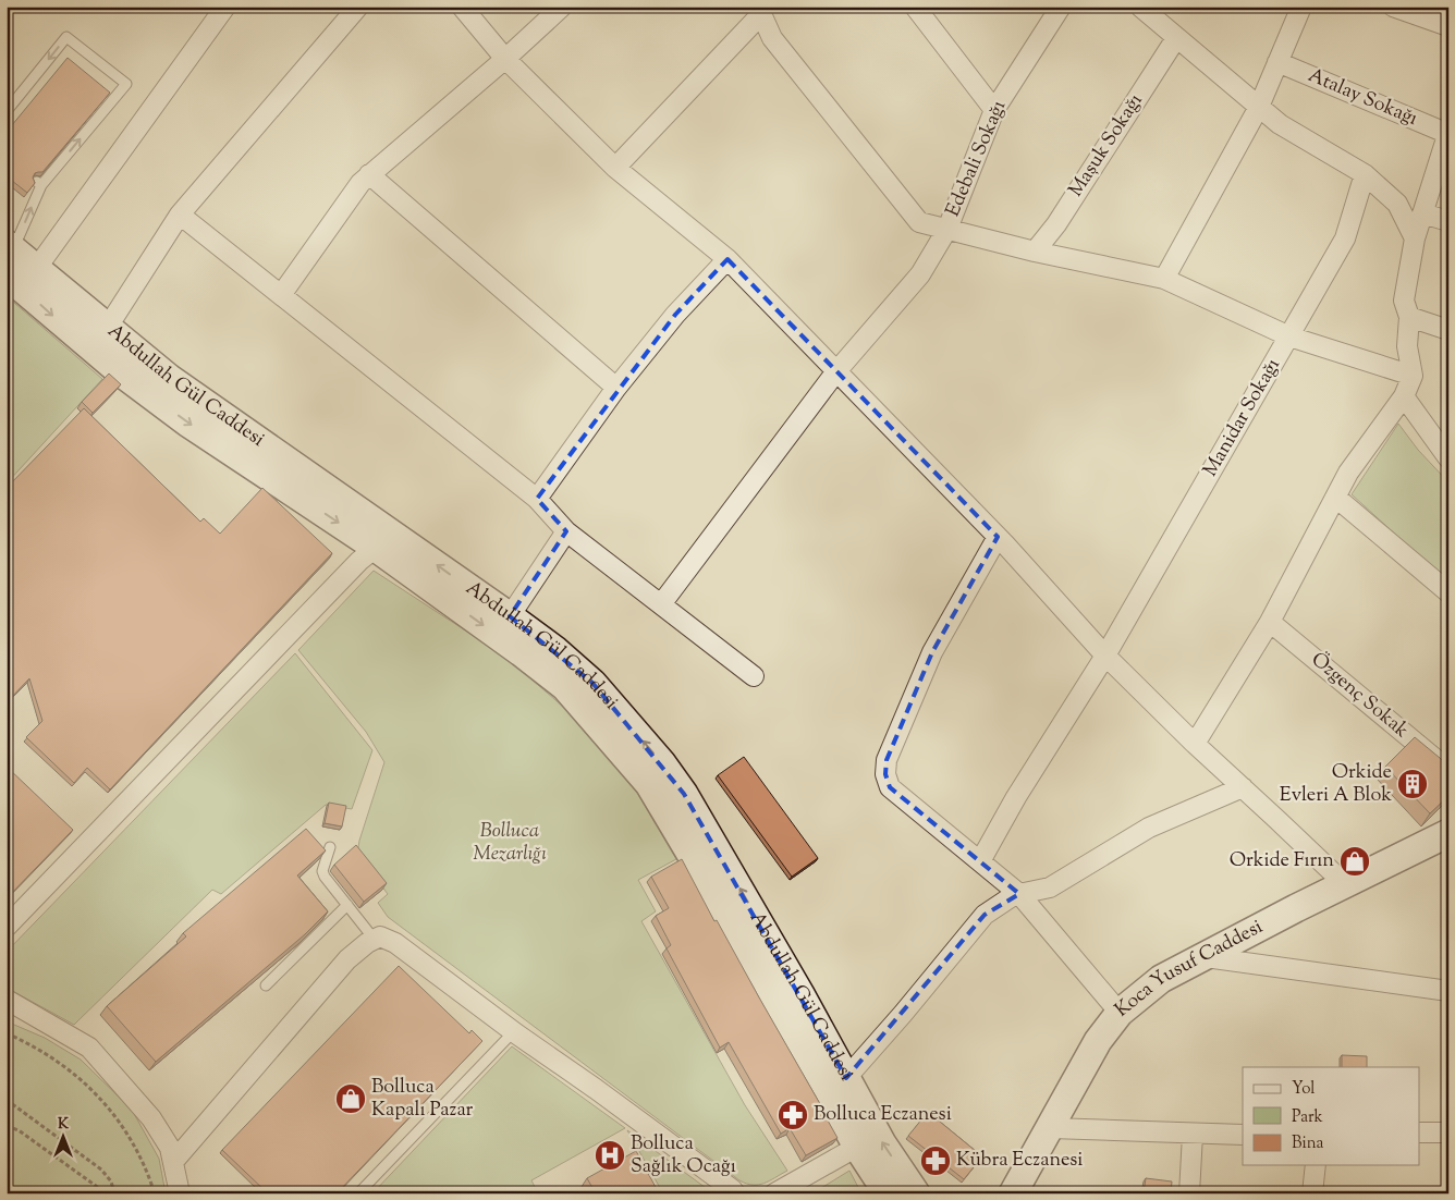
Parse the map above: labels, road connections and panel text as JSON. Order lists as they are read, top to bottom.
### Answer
{
  "streets": {
    "street": [
      "Atalay Sokağı",
      "Maşuk Sokağı",
      "Edebali Sokağı",
      "Abdullah Gül Caddesi",
      "Manidar Sokağı",
      "Özgenç Sokak",
      "Koca Yusuf Caddesi"
    ]
  },
  "parks": ["Bolluca Mezarlığı"],
  "places": {
    "building": ["Orkide Evleri A Blok"],
    "shop": ["Orkide Fırın", "Bolluca Kapalı Pazar"],
    "pharmacy": ["Bolluca Eczanesi", "Kübra Eczanesi"],
    "hospital": ["Bolluca Sağlık Ocağı"]
  },
  "legend": ["Yol", "Park", "Bina"],
  "north": "top"
}
